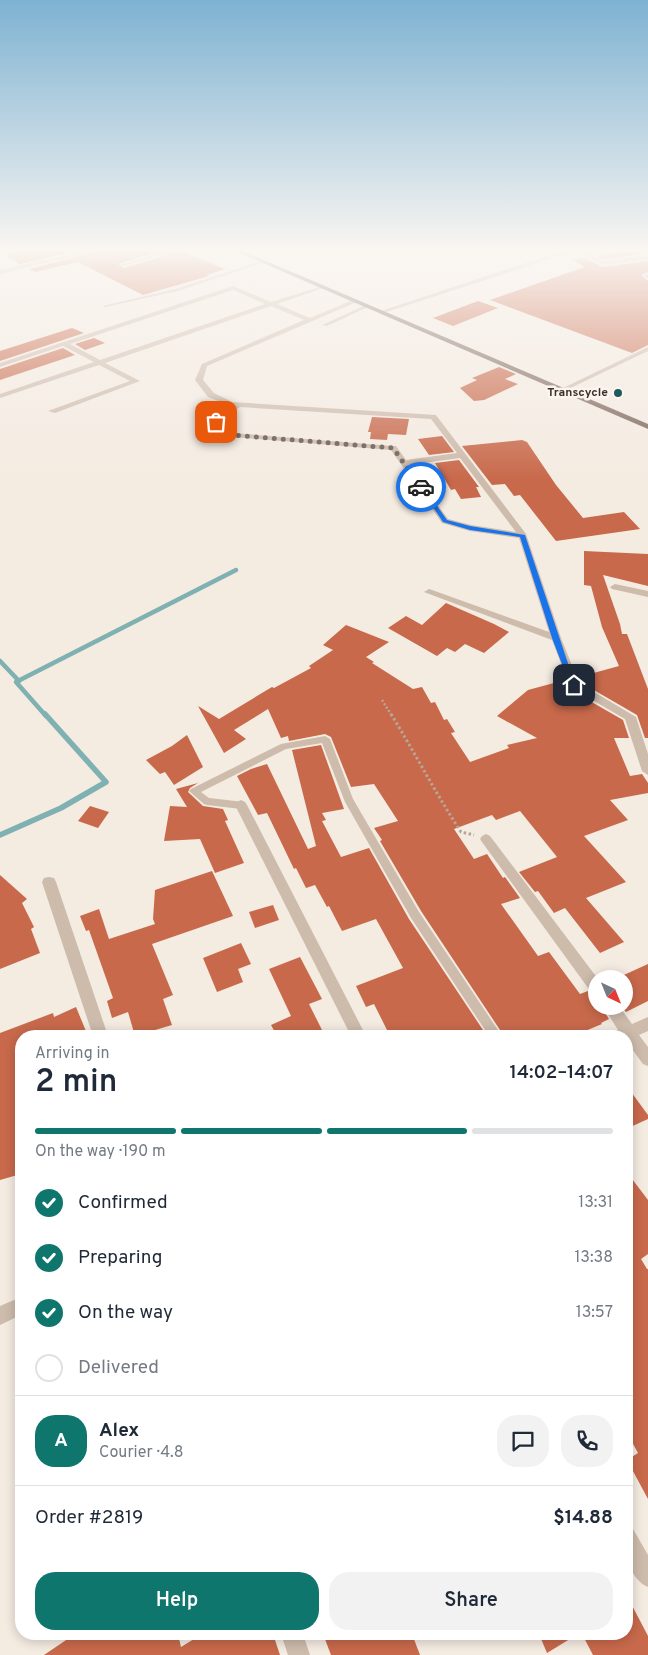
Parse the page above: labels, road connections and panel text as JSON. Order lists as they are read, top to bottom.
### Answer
{
  "places": ["Transcycle"],
  "north": "bottom right",
  "page": {
    "heading": ["2 min", "Arriving in", "14:02–14:07"],
    "panel": [
      "Alex",
      "Courier · 4.8",
      "Order #2819",
      "$14.88"
    ],
    "bar": "On the way · 190 m",
    "list": [
      ["Confirmed", "13:31"],
      ["Preparing", "13:38"],
      ["On the way", "13:57"],
      "Delivered"
    ],
    "round": "A",
    "buttons": ["Help", "Share"]
  }
}
